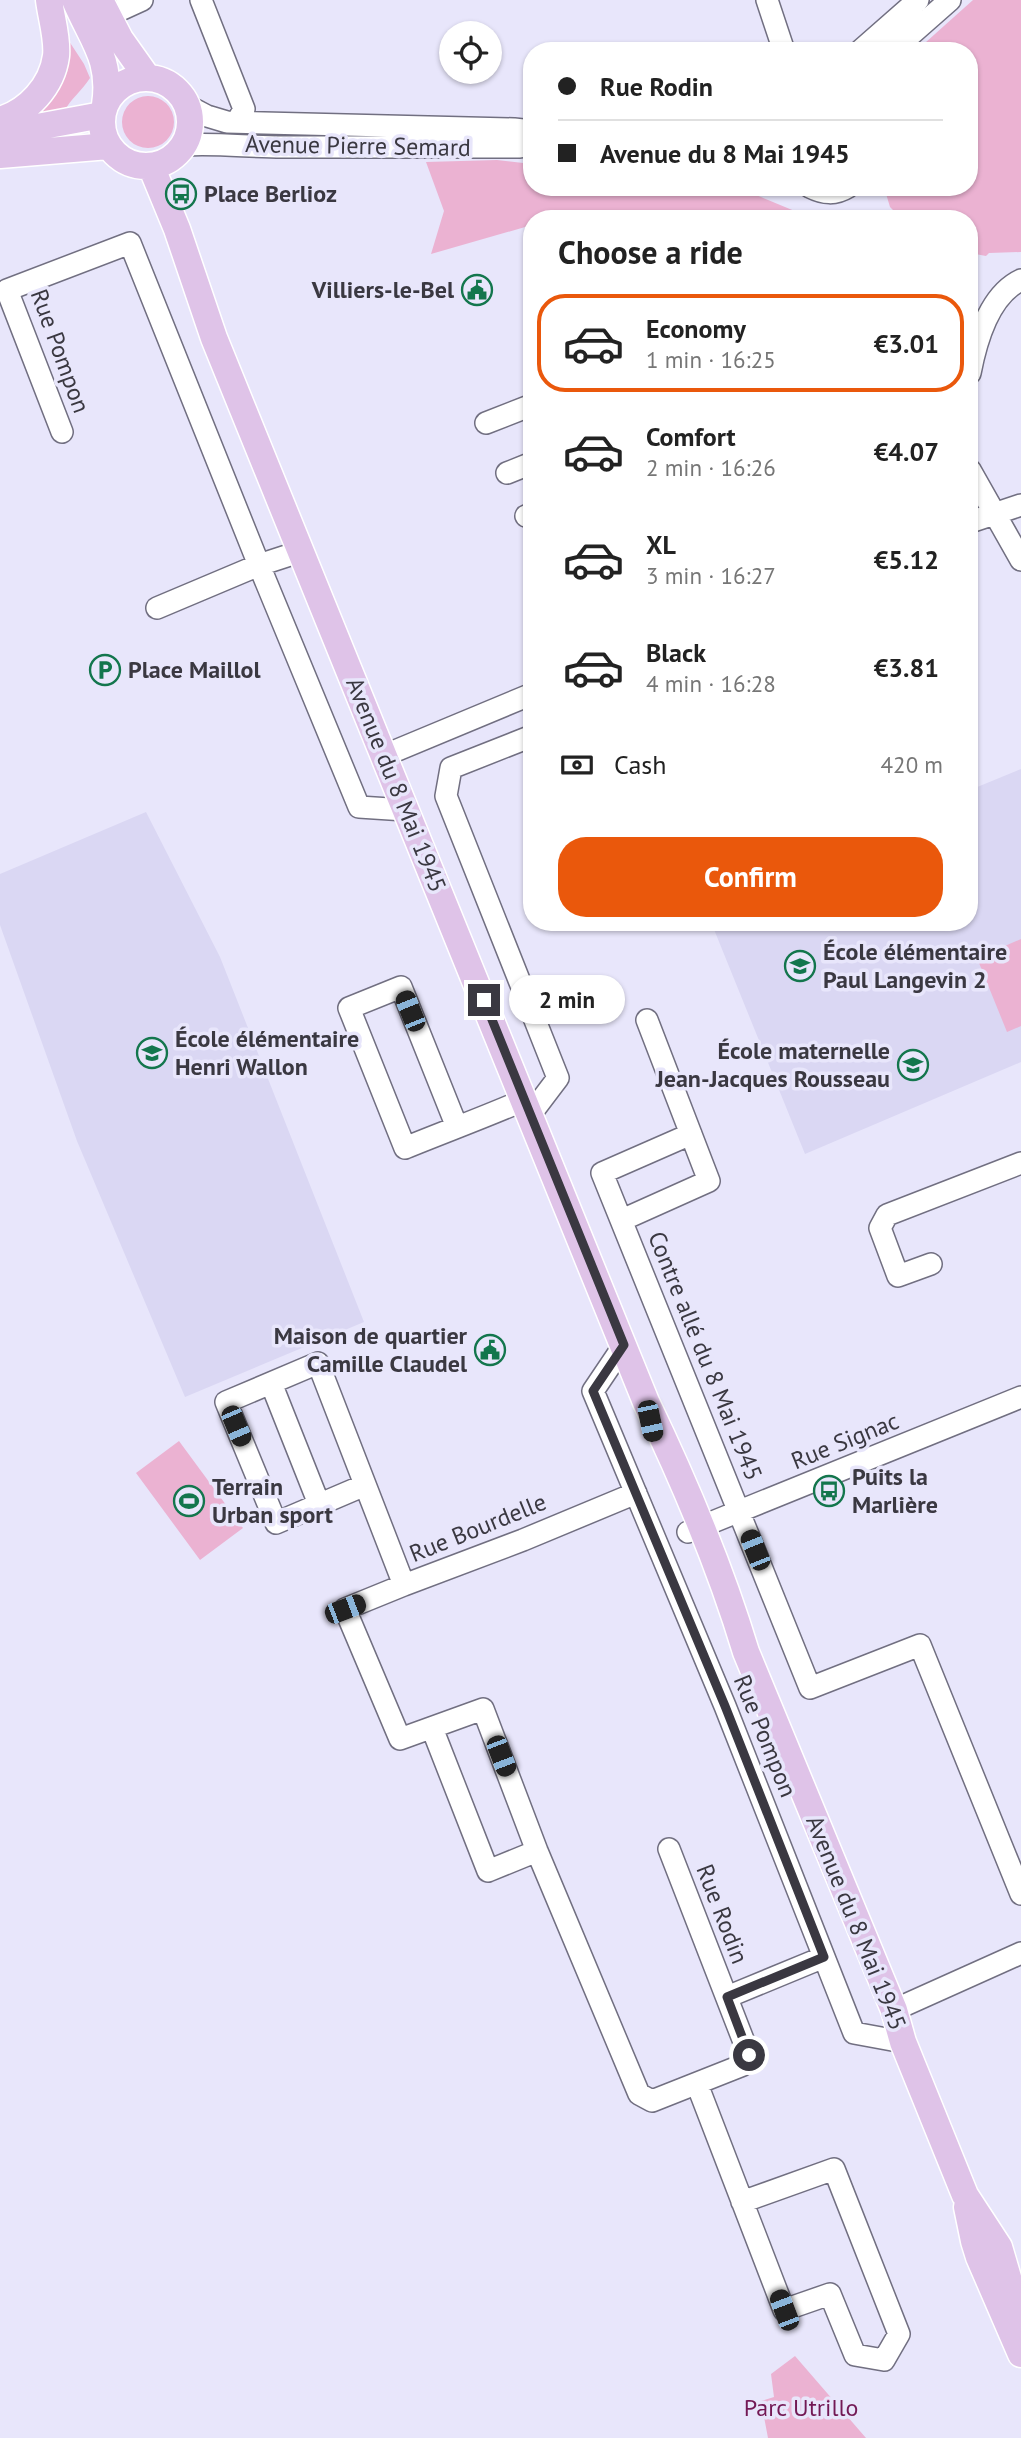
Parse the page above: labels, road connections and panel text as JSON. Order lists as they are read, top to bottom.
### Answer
{
  "streets": {
    "main road": ["Avenue du 8 Mai 1945"],
    "street": [
      "Avenue Pierre Semard",
      "Rue Pompon",
      "Contre allé du 8 Mai 1945",
      "Rue Signac",
      "Rue Bourdelle",
      "Rue Rodin"
    ]
  },
  "crossings": [
    ["Avenue Pierre Semard", "Avenue du 8 Mai 1945"],
    ["Rue Pompon", "Avenue du 8 Mai 1945"],
    ["Rue Pompon", "Rue Bourdelle"],
    ["Rue Pompon", "Rue Rodin"],
    ["Avenue du 8 Mai 1945", "Rue Signac"],
    ["Contre allé du 8 Mai 1945", "Rue Signac"]
  ],
  "parks": ["Parc Utrillo"],
  "places": {
    "bus stop": ["Place Berlioz", "Puits la Marlière"],
    "public building": ["Villiers-le-Bel", "Maison de quartier Camille Claudel"],
    "parking": ["Place Maillol"],
    "school or university": ["École élémentaire Paul Langevin 2", "École élémentaire Henri Wallon", "École maternelle Jean-Jacques Rousseau"],
    "sports": ["Terrain Urban sport"]
  },
  "page": {
    "banner": ["Rue Rodin", "Avenue du 8 Mai 1945"],
    "heading": "Choose a ride",
    "list": [
      {
        "name": "Economy",
        "note": "1 min · 16:25",
        "value": "€3.01"
      },
      {
        "name": "Comfort",
        "note": "2 min · 16:26",
        "value": "€4.07"
      },
      {
        "name": "XL",
        "note": "3 min · 16:27",
        "value": "€5.12"
      },
      {
        "name": "Black",
        "note": "4 min · 16:28",
        "value": "€3.81"
      }
    ],
    "pay": ["Cash", "420 m"],
    "buttons": "Confirm",
    "bubble": "2 min"
  }
}
